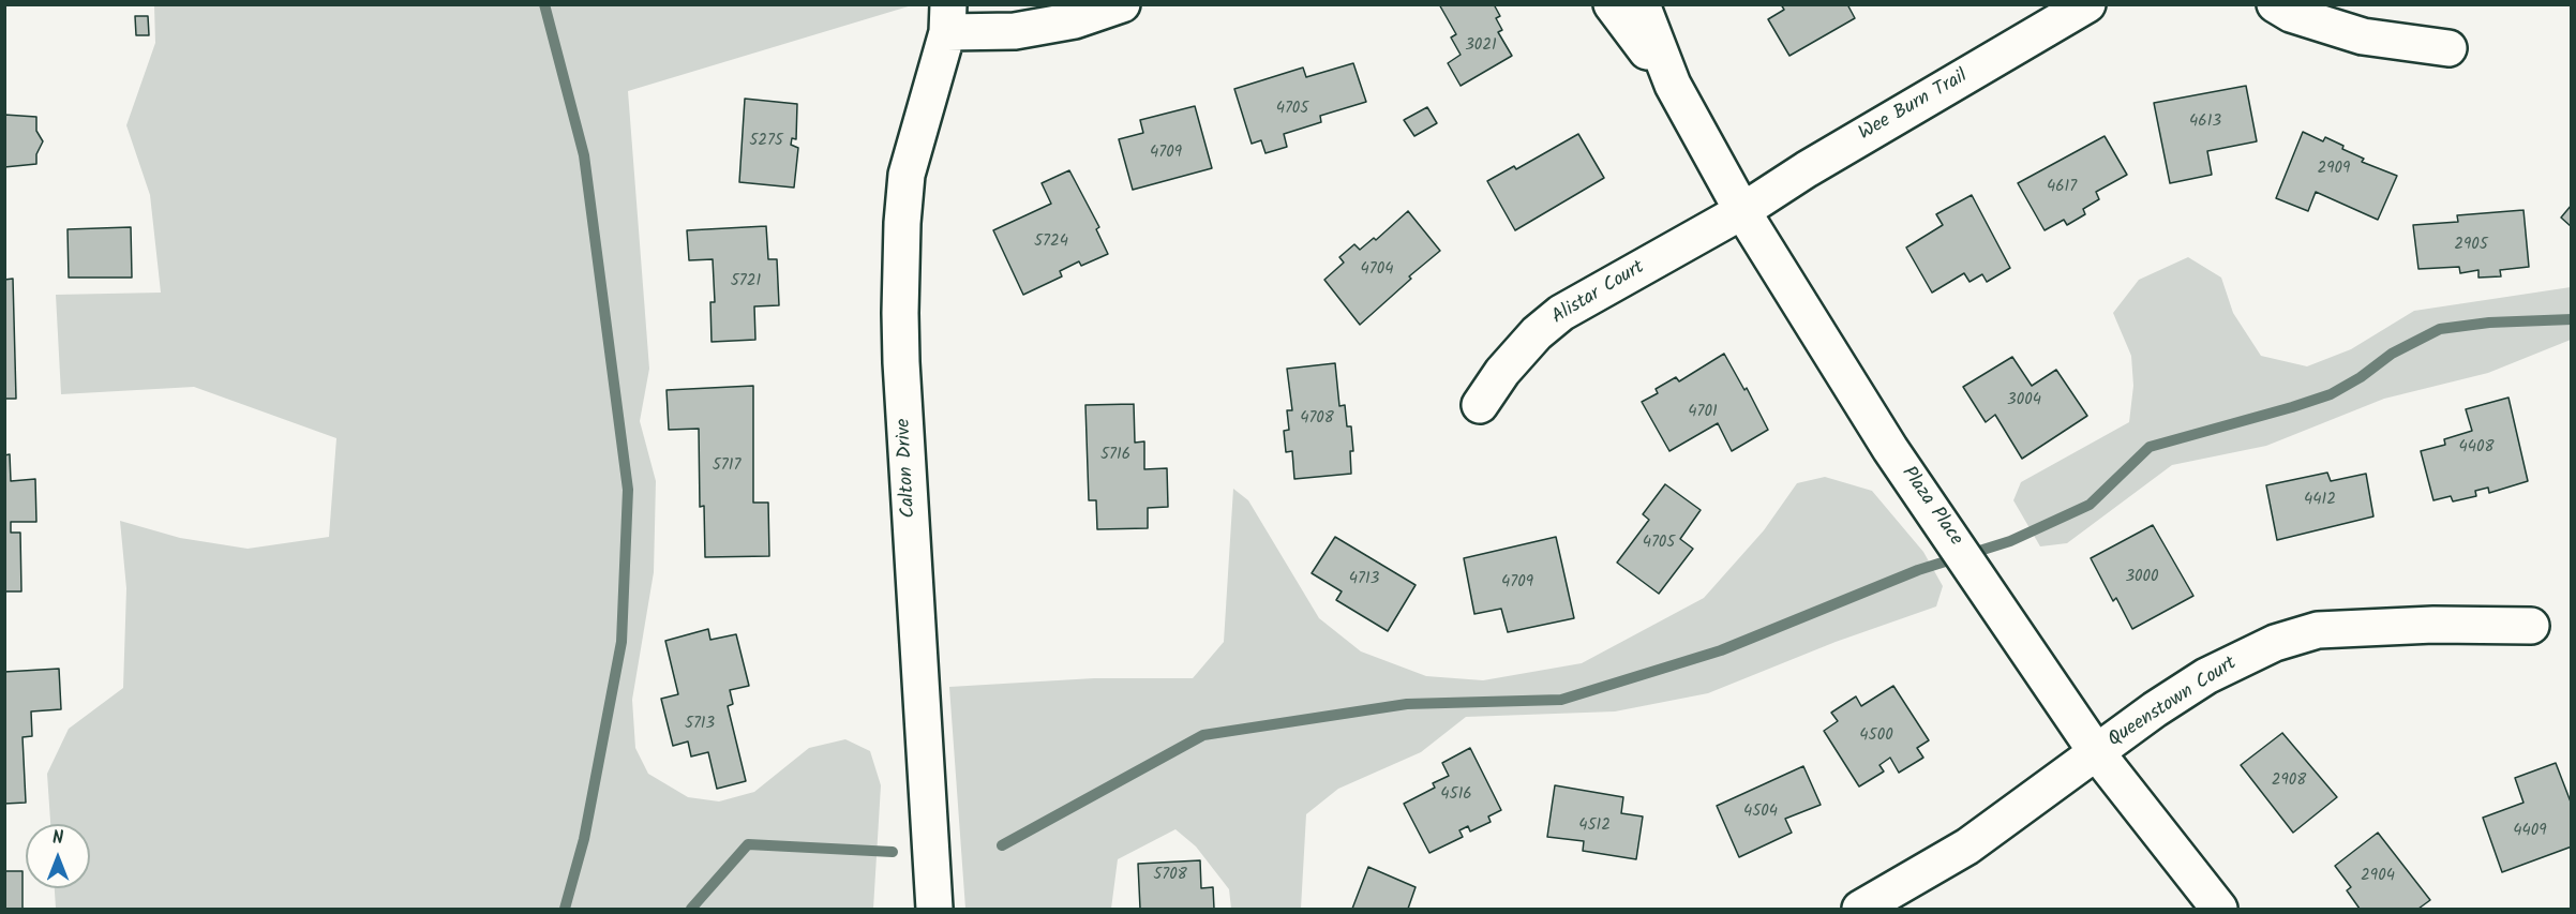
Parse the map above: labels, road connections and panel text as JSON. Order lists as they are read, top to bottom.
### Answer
{
  "streets": {
    "street": [
      "Wee Burn Trail",
      "Alistar Court",
      "Calton Drive",
      "Plaza Place",
      "Queenstown Court"
    ]
  },
  "crossings": [
    ["Wee Burn Trail", "Alistar Court"],
    ["Wee Burn Trail", "Plaza Place"],
    ["Alistar Court", "Plaza Place"],
    ["Plaza Place", "Queenstown Court"]
  ],
  "house_numbers": [
    "3021",
    "4705",
    "4613",
    "5275",
    "4709",
    "2909",
    "4617",
    "5724",
    "2905",
    "4704",
    "5721",
    "3004",
    "4701",
    "4708",
    "4408",
    "5716",
    "5717",
    "4412",
    "4705",
    "3000",
    "4713",
    "4709",
    "5713",
    "4500",
    "2908",
    "4516",
    "4504",
    "4512",
    "4409",
    "5708",
    "2904"
  ],
  "north": "top"
}
